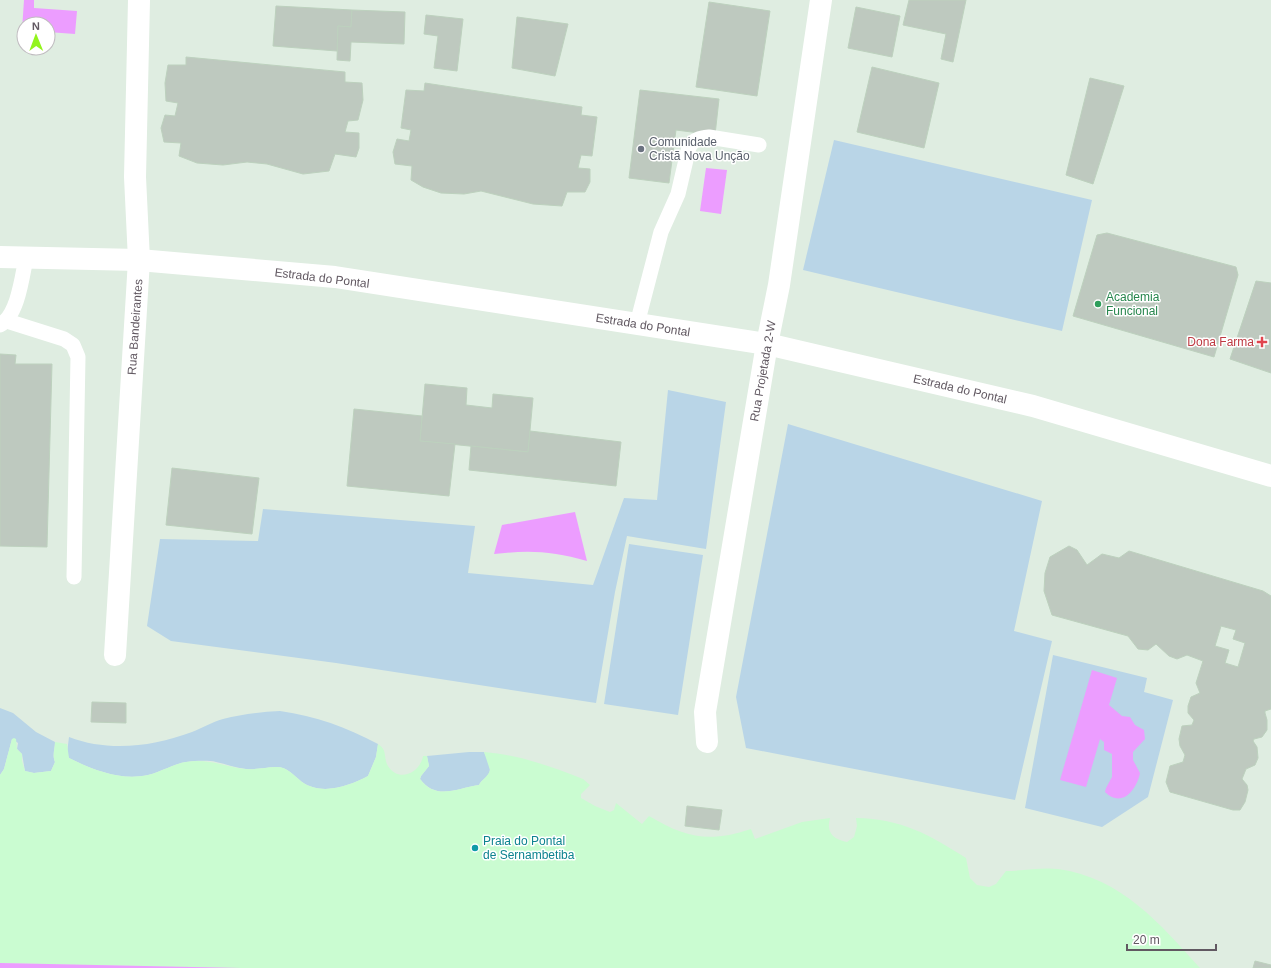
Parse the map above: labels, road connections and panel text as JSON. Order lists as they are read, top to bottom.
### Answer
{
  "streets": {
    "street": ["Estrada do Pontal", "Rua Bandeirantes", "Rua Projetada 2-W"]
  },
  "crossings": [
    ["Estrada do Pontal", "Rua Bandeirantes"],
    ["Estrada do Pontal", "Rua Projetada 2-W"]
  ],
  "places": {
    "other": ["Comunidade Cristã Nova Unção", "Academia Funcional", "Praia do Pontal de Sernambetiba"],
    "health": ["Dona Farma"]
  },
  "scale_bar": "20 m",
  "north": "top"
}
